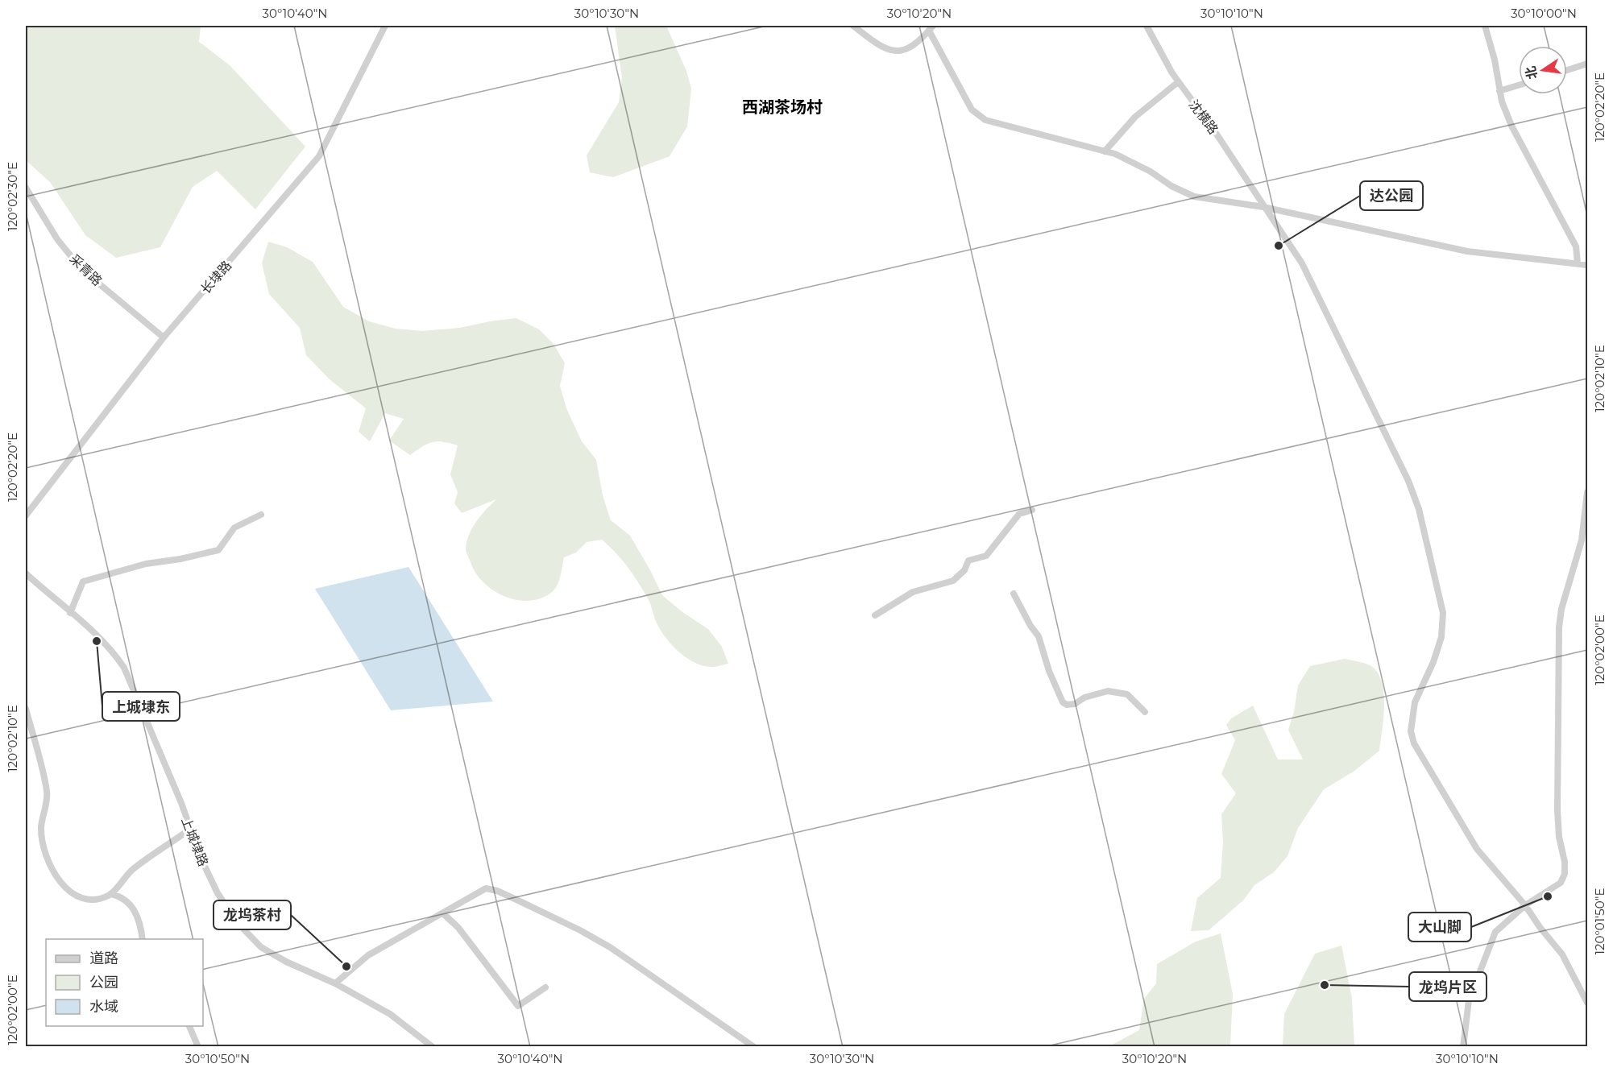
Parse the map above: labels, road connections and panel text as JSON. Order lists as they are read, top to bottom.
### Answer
{
  "streets": {
    "street": [
      "沈横路",
      "采青路",
      "长埭路",
      "上城埭路"
    ]
  },
  "crossings": [
    ["采青路", "长埭路"]
  ],
  "districts": ["西湖茶场村"],
  "places": [
    "达公园",
    "上城埭东",
    "大山脚",
    "龙坞茶村",
    "龙坞片区"
  ],
  "legend": ["道路", "公园", "水域"],
  "north": "left",
  "coordinates": [
    "30°10'40\"N",
    "30°10'30\"N",
    "30°10'20\"N",
    "30°10'10\"N",
    "30°10'00\"N",
    "120°02'20\"E",
    "120°02'30\"E",
    "120°02'10\"E",
    "120°02'00\"E",
    "120°01'50\"E",
    "30°10'50\"N"
  ]
}
